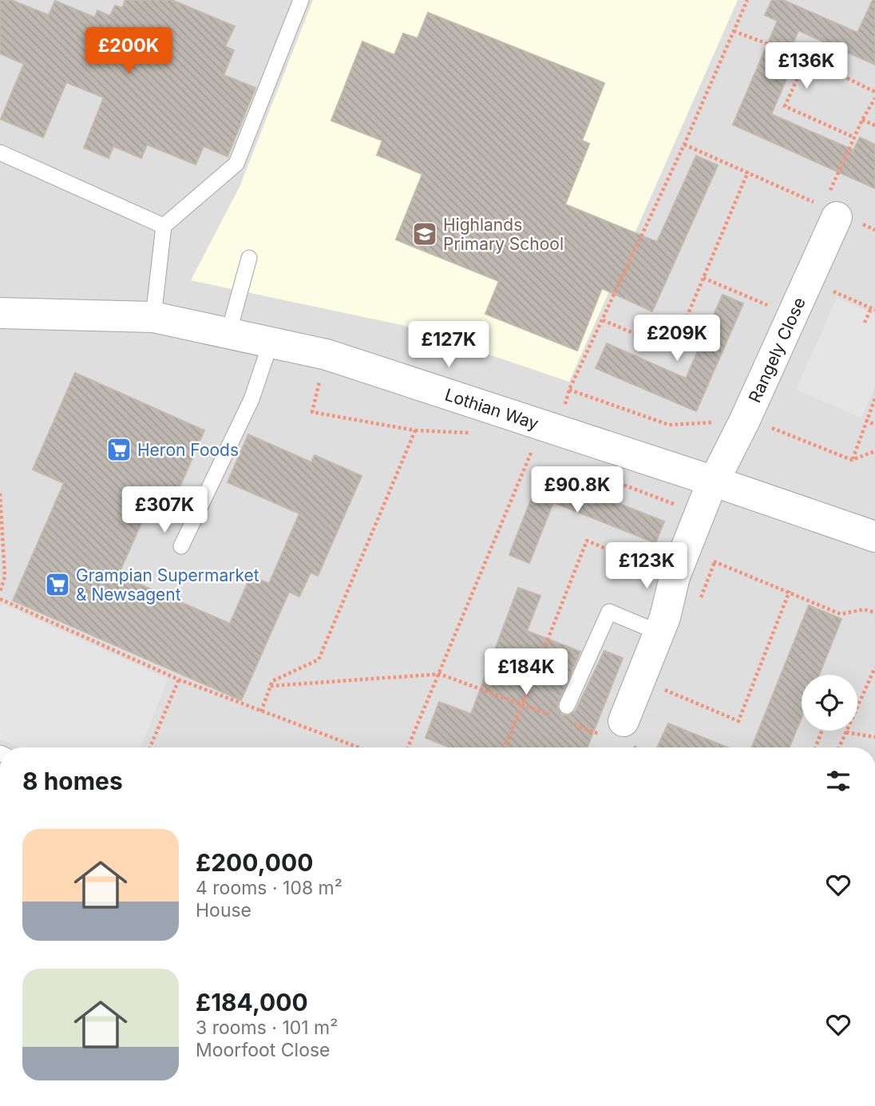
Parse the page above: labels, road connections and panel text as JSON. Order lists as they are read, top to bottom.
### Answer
{
  "streets": {
    "street": ["Rangely Close", "Lothian Way"]
  },
  "crossings": [
    ["Rangely Close", "Lothian Way"]
  ],
  "places": {
    "school or university": ["Highlands Primary School"],
    "supermarket": ["Heron Foods", "Grampian Supermarket & Newsagent"]
  },
  "page": {
    "price": [
      "£200K",
      "£136K",
      "£209K",
      "£127K",
      "£90.8K",
      "£307K",
      "£123K",
      "£184K"
    ],
    "heading": "8 homes",
    "list": [
      {
        "name": "£200,000",
        "note": "4 rooms · 108 m² · House"
      },
      {
        "name": "£184,000",
        "note": "3 rooms · 101 m² · Moorfoot Close"
      }
    ]
  }
}
